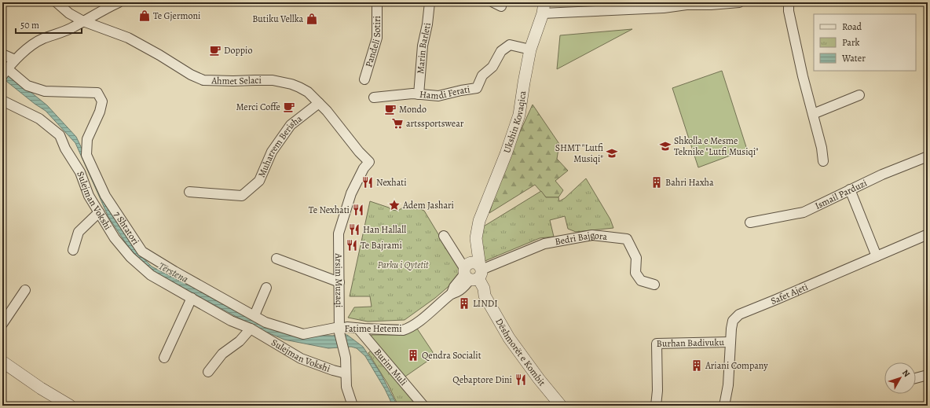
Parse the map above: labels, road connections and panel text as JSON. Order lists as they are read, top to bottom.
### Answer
{
  "streets": {
    "street": [
      "Pandeli Sotiri",
      "Marin Barleti",
      "Ahmet Selaci",
      "Hamdi Ferati",
      "Ukshin Kovaqica",
      "Muharrem Berisha",
      "Ismail Parduzi",
      "Sulejman Vokshi",
      "7 Shtatori",
      "Bedri Bajgora",
      "Arsim Muzaqi",
      "Safet Ajeti",
      "Fatime Hetemi",
      "Burhan Badivuku",
      "Dëshmorët e Kombit",
      "Burim Muli"
    ]
  },
  "crossings": [
    ["Marin Barleti", "Hamdi Ferati"],
    ["Ahmet Selaci", "Muharrem Berisha"],
    ["Ahmet Selaci", "Arsim Muzaqi"],
    ["Hamdi Ferati", "Ukshin Kovaqica"],
    ["Ukshin Kovaqica", "Bedri Bajgora"],
    ["Ukshin Kovaqica", "Fatime Hetemi"],
    ["Ukshin Kovaqica", "Dëshmorët e Kombit"],
    ["Sulejman Vokshi", "Arsim Muzaqi"],
    ["7 Shtatori", "Arsim Muzaqi"],
    ["7 Shtatori", "Fatime Hetemi"],
    ["Bedri Bajgora", "Fatime Hetemi"],
    ["Bedri Bajgora", "Dëshmorët e Kombit"],
    ["Arsim Muzaqi", "Fatime Hetemi"],
    ["Safet Ajeti", "Burhan Badivuku"],
    ["Fatime Hetemi", "Dëshmorët e Kombit"],
    ["Fatime Hetemi", "Burim Muli"]
  ],
  "water": ["Tërstena"],
  "parks": ["Parku i Qytetit"],
  "places": {
    "shop": ["Te Gjermoni", "Butiku Vellka"],
    "cafe": ["Doppio", "Merci Coffe", "Mondo"],
    "supermarket": ["artssportswear"],
    "school or university": ["Shkolla e Mesme Teknike \"Lutfi Musiqi\"", "SHMT \"Lutfi Musiqi\""],
    "restaurant": [
      "Nexhati",
      "Te Nexhati",
      "Han Hallall",
      "Te Bajrami",
      "Qebaptore Dini"
    ],
    "building": [
      "Bahri Haxha",
      "LINDI",
      "Qendra Socialit",
      "Ariani Company"
    ],
    "place": ["Adem Jashari"]
  },
  "legend": ["Road", "Park", "Water"],
  "scale_bar": "50 m",
  "north": "top right"
}
